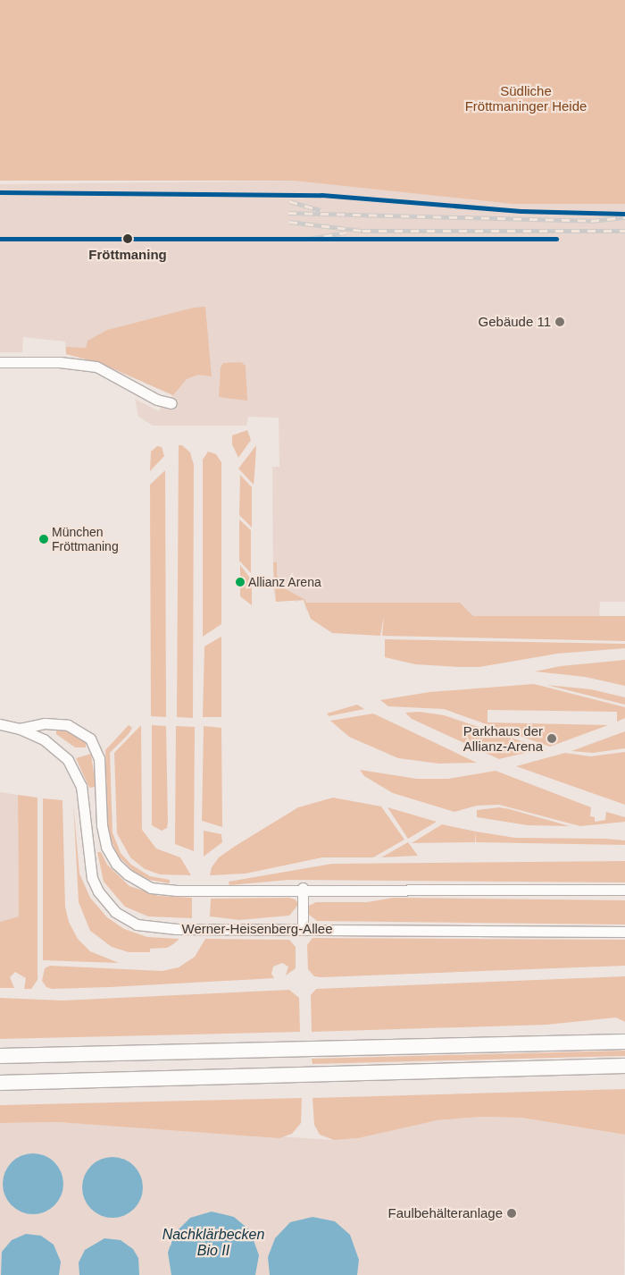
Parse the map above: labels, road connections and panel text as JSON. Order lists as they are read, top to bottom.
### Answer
{
  "streets": {
    "street": ["Werner-Heisenberg-Allee"]
  },
  "water": ["Nachklärbecken Bio II"],
  "parks": ["Südliche Fröttmaninger Heide"],
  "places": [
    "Fröttmaning",
    "Gebäude 11",
    "München Fröttmaning",
    "Allianz Arena",
    "Parkhaus der Allianz-Arena",
    "Faulbehälteranlage"
  ]
}
